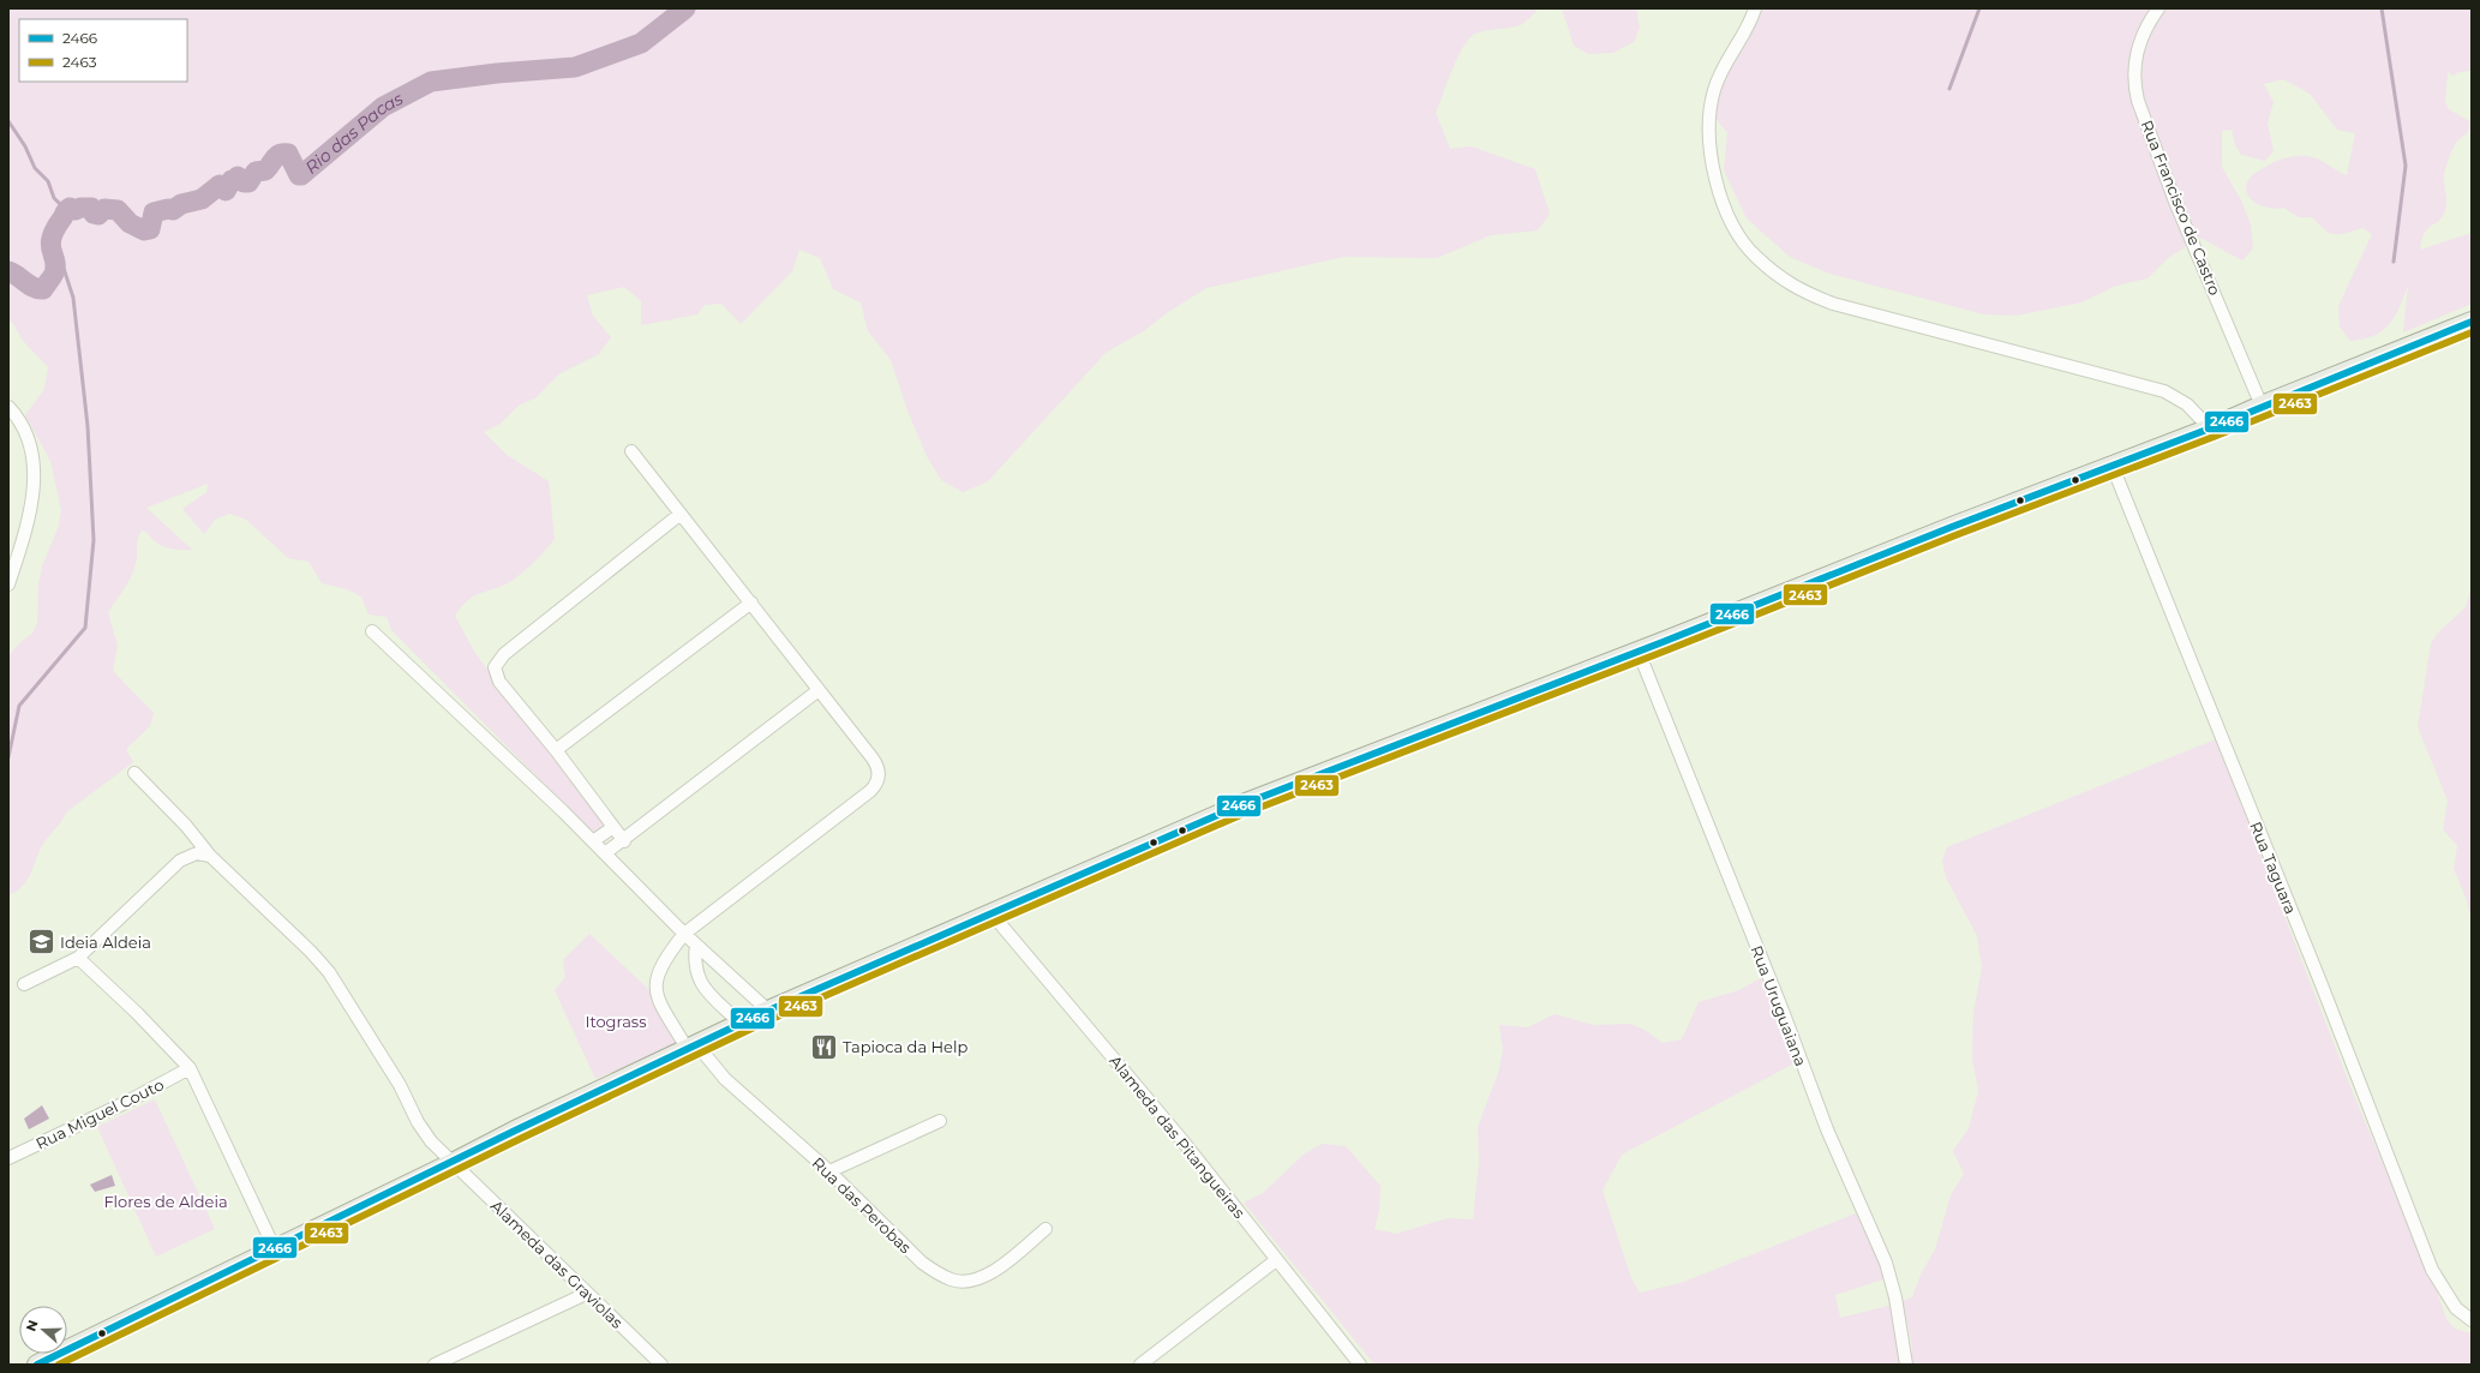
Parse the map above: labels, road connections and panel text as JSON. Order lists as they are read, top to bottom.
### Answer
{
  "streets": {
    "street": [
      "Rua Francisco de Castro",
      "Rua Taguara",
      "Rua Uruguaiana",
      "Rua Miguel Couto",
      "Alameda das Pitangueiras",
      "Rua das Perobas",
      "Alameda das Graviolas"
    ]
  },
  "water": ["Rio das Pacas"],
  "parks": ["Itograss", "Flores de Aldeia"],
  "places": {
    "school or university": ["Ideia Aldeia"],
    "restaurant": ["Tapioca da Help"]
  },
  "lines": ["transit line 2466", "transit line 2463"],
  "legend": ["2466", "2463"],
  "north": "left"
}
